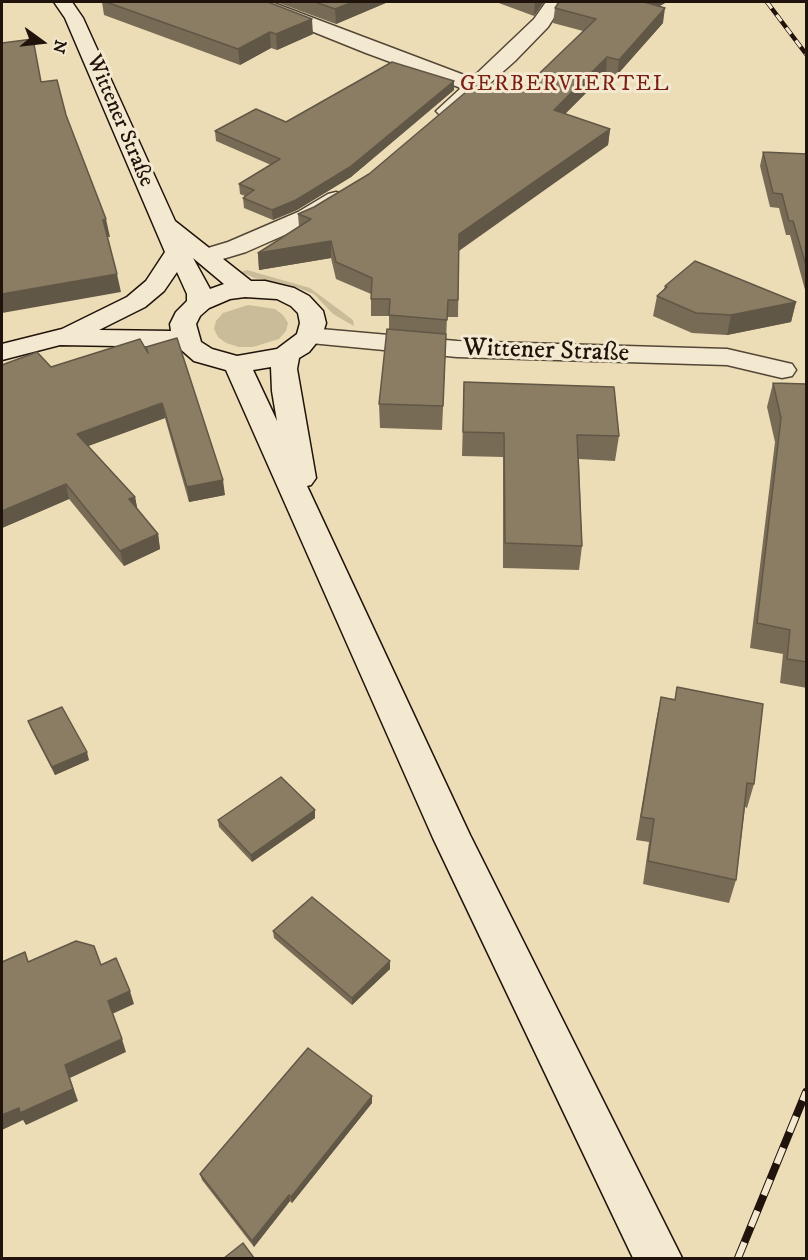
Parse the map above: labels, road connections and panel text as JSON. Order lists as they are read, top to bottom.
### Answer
{
  "streets": {
    "main road": ["Wittener Straße"]
  },
  "districts": ["GERBERVIERTEL"],
  "north": "right"
}
